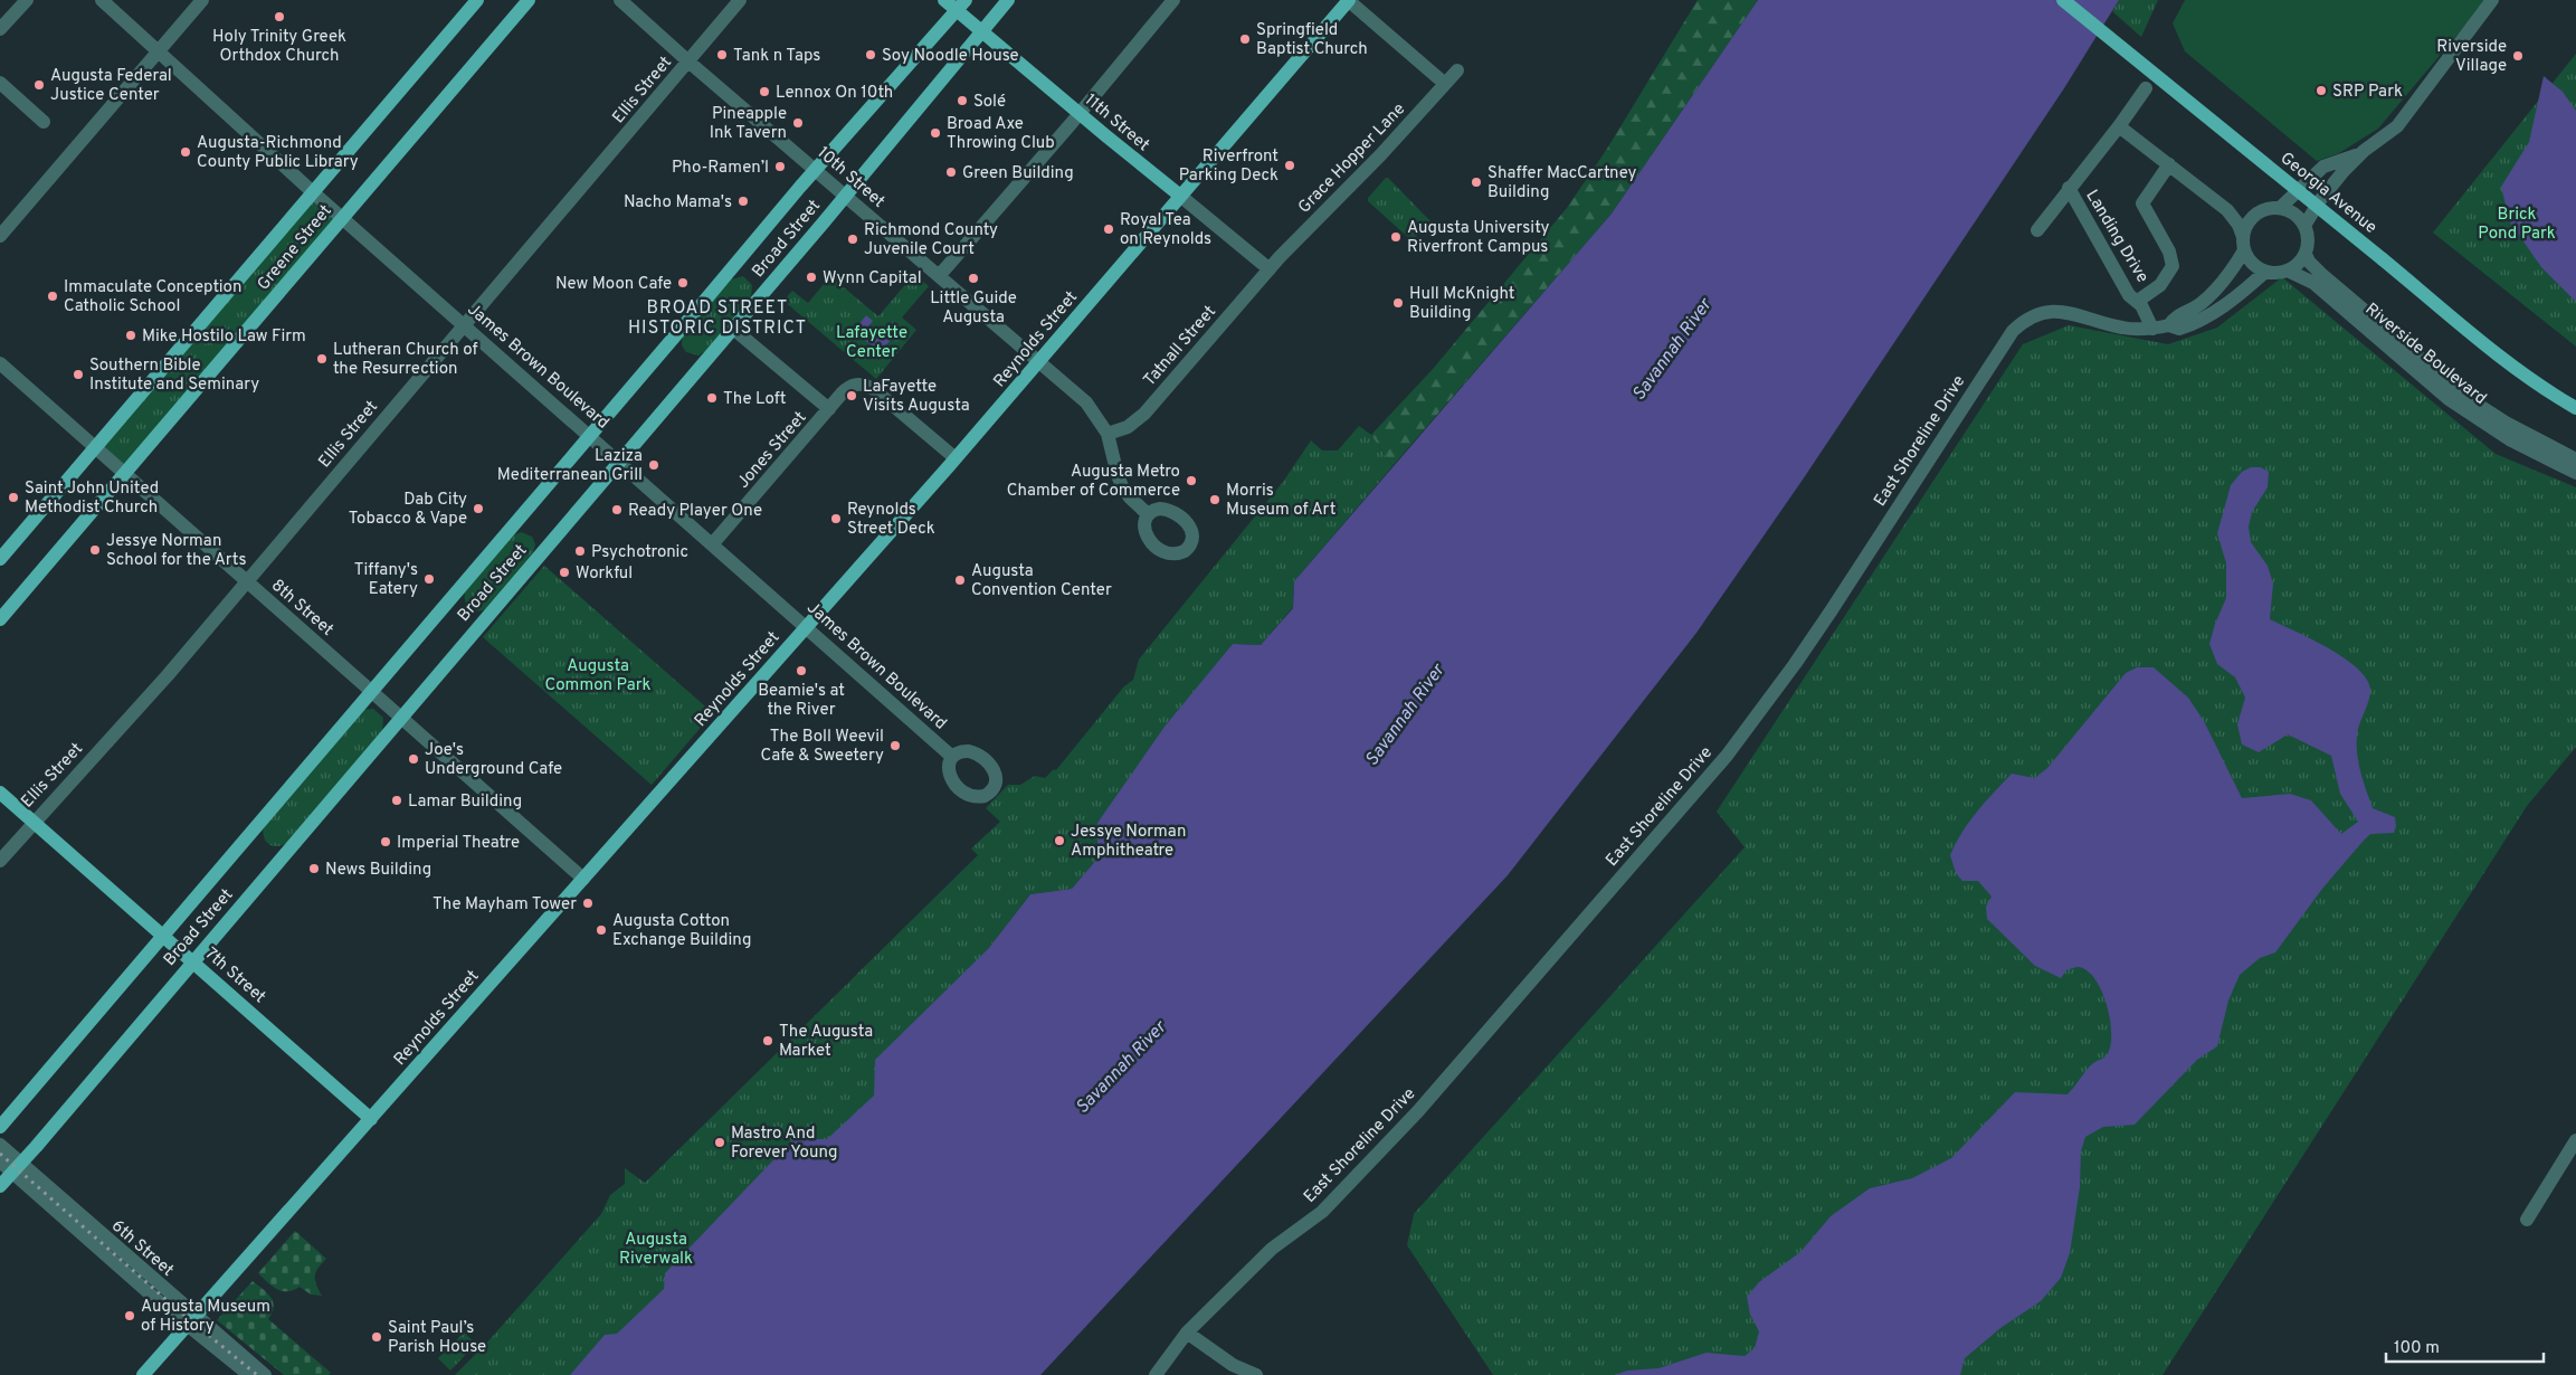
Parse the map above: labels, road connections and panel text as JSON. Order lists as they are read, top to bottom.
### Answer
{
  "streets": {
    "main road": [
      "11th Street",
      "Georgia Avenue",
      "Broad Street",
      "Greene Street",
      "Reynolds Street",
      "7th Street"
    ],
    "street": [
      "Ellis Street",
      "Grace Hopper Lane",
      "10th Street",
      "Landing Drive",
      "Tatnall Street",
      "Riverside Boulevard",
      "James Brown Boulevard",
      "East Shoreline Drive",
      "Jones Street",
      "8th Street",
      "6th Street"
    ]
  },
  "crossings": [
    ["Ellis Street", "10th Street"],
    ["Ellis Street", "James Brown Boulevard"],
    ["Ellis Street", "8th Street"],
    ["Ellis Street", "7th Street"],
    ["11th Street", "Grace Hopper Lane"],
    ["11th Street", "Broad Street"],
    ["11th Street", "Reynolds Street"],
    ["11th Street", "Tatnall Street"],
    ["Grace Hopper Lane", "Tatnall Street"],
    ["10th Street", "Broad Street"],
    ["10th Street", "Reynolds Street"],
    ["10th Street", "Tatnall Street"],
    ["Landing Drive", "East Shoreline Drive"],
    ["Broad Street", "James Brown Boulevard"],
    ["Broad Street", "8th Street"],
    ["Broad Street", "7th Street"],
    ["Broad Street", "6th Street"],
    ["Greene Street", "James Brown Boulevard"],
    ["Greene Street", "8th Street"],
    ["Reynolds Street", "James Brown Boulevard"],
    ["Reynolds Street", "Jones Street"],
    ["Reynolds Street", "8th Street"],
    ["Reynolds Street", "7th Street"],
    ["Reynolds Street", "6th Street"],
    ["James Brown Boulevard", "Jones Street"]
  ],
  "districts": ["BROAD STREET HISTORIC DISTRICT"],
  "water": ["Savannah River"],
  "parks": [
    "Brick Pond Park",
    "Lafayette Center",
    "Augusta Common Park",
    "Augusta Riverwalk"
  ],
  "places": [
    "Holy Trinity Greek Orthdox Church",
    "Springfield Baptist Church",
    "Tank n Taps",
    "Soy Noodle House",
    "Riverside Village",
    "Augusta Federal Justice Center",
    "SRP Park",
    "Lennox On 10th",
    "Solé",
    "Pineapple Ink Tavern",
    "Broad Axe Throwing Club",
    "Augusta-Richmond County Public Library",
    "Riverfront Parking Deck",
    "Pho-Ramen’l",
    "Green Building",
    "Shaffer MacCartney Building",
    "Nacho Mama's",
    "Royal Tea on Reynolds",
    "Augusta University Riverfront Campus",
    "Richmond County Juvenile Court",
    "Wynn Capital",
    "Little Guide Augusta",
    "New Moon Cafe",
    "Immaculate Conception Catholic School",
    "Hull McKnight Building",
    "Mike Hostilo Law Firm",
    "Lutheran Church of the Resurrection",
    "Southern Bible Institute and Seminary",
    "LaFayette Visits Augusta",
    "The Loft",
    "Laziza Mediterranean Grill",
    "Augusta Metro Chamber of Commerce",
    "Saint John United Methodist Church",
    "Morris Museum of Art",
    "Dab City Tobacco & Vape",
    "Ready Player One",
    "Reynolds Street Deck",
    "Jessye Norman School for the Arts",
    "Psychotronic",
    "Workful",
    "Tiffany's Eatery",
    "Augusta Convention Center",
    "Beamie's at the River",
    "The Boll Weevil Cafe & Sweetery",
    "Joe's Underground Cafe",
    "Lamar Building",
    "Jessye Norman Amphitheatre",
    "Imperial Theatre",
    "News Building",
    "The Mayham Tower",
    "Augusta Cotton Exchange Building",
    "The Augusta Market",
    "Mastro And Forever Young",
    "Augusta Museum of History",
    "Saint Paul’s Parish House"
  ],
  "scale_bar": "100 m"
}
